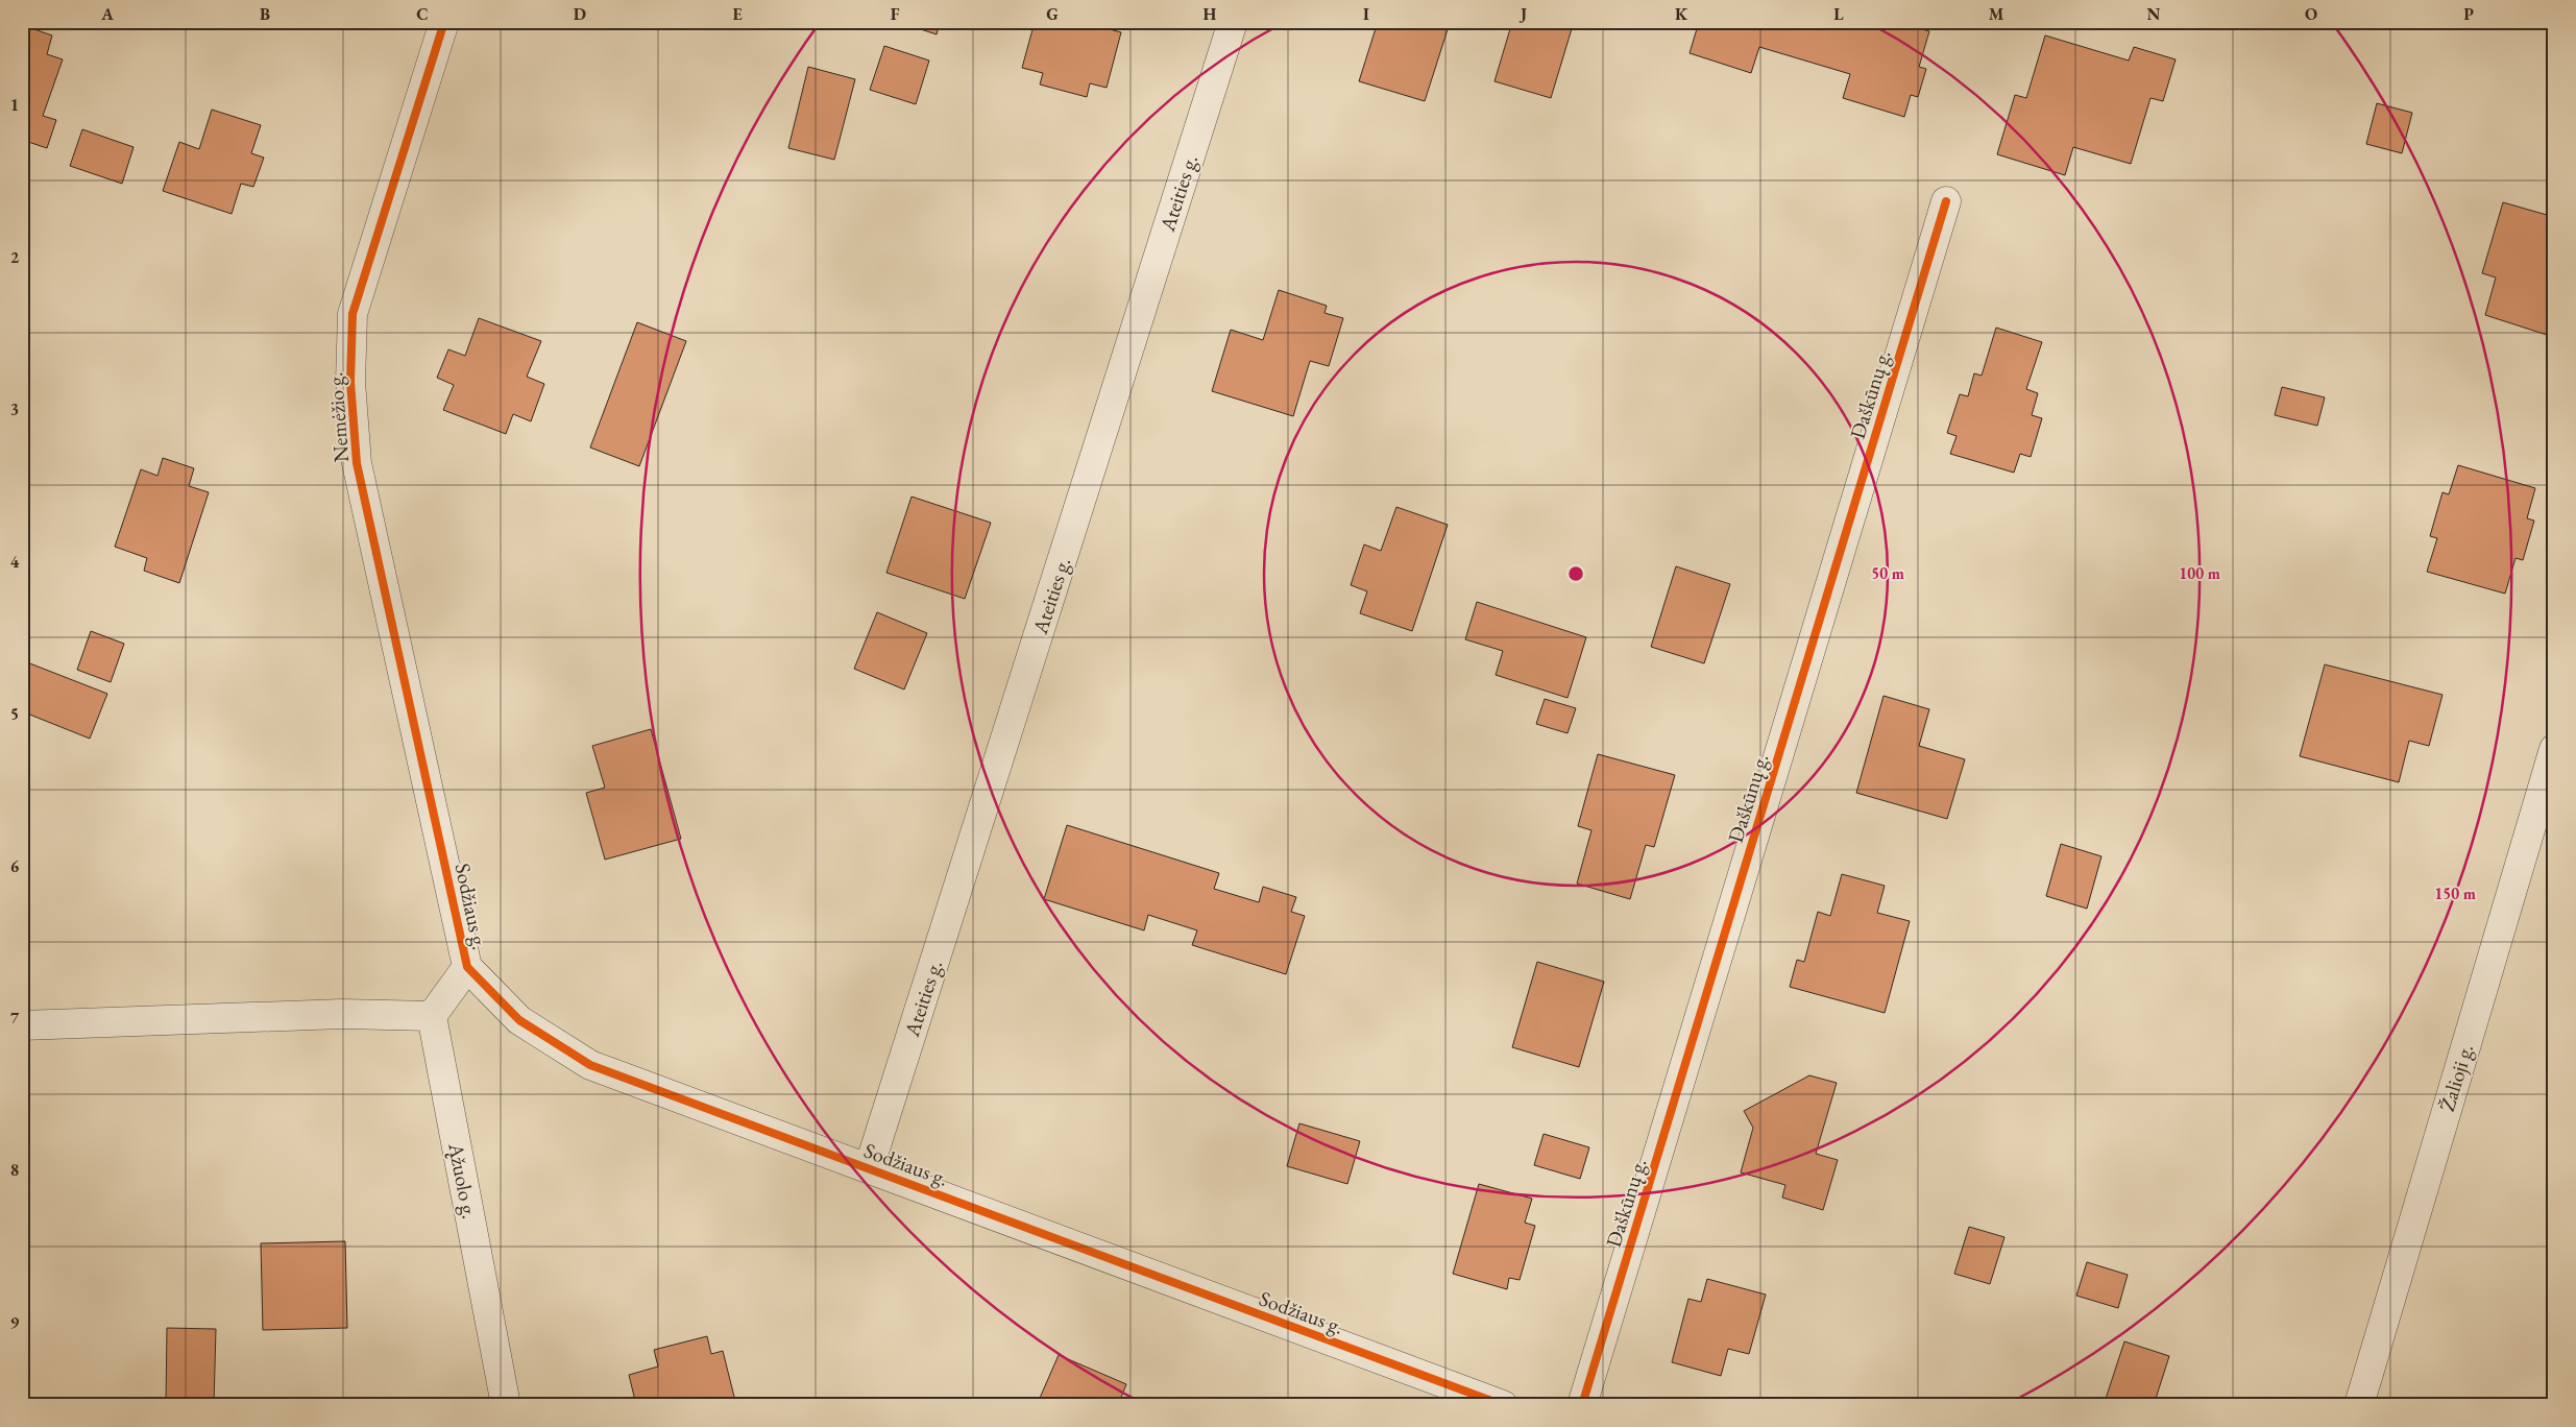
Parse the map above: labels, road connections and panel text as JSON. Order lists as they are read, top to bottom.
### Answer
{
  "streets": {
    "street": [
      "Ateities g.",
      "Daškūnų g.",
      "Nemėžio g.",
      "Sodžiaus g.",
      "Žalioji g.",
      "Ąžuolo g."
    ]
  },
  "crossings": [
    ["Ateities g.", "Sodžiaus g."],
    ["Nemėžio g.", "Sodžiaus g."]
  ],
  "grid": {
    "columns": [
      "A",
      "B",
      "C",
      "D",
      "E",
      "F",
      "G",
      "H",
      "I",
      "J",
      "K",
      "L",
      "M",
      "N",
      "O",
      "P"
    ],
    "rows": [
      "1",
      "2",
      "3",
      "4",
      "5",
      "6",
      "7",
      "8",
      "9"
    ]
  },
  "rings": ["50 m", "100 m", "150 m"]
}
